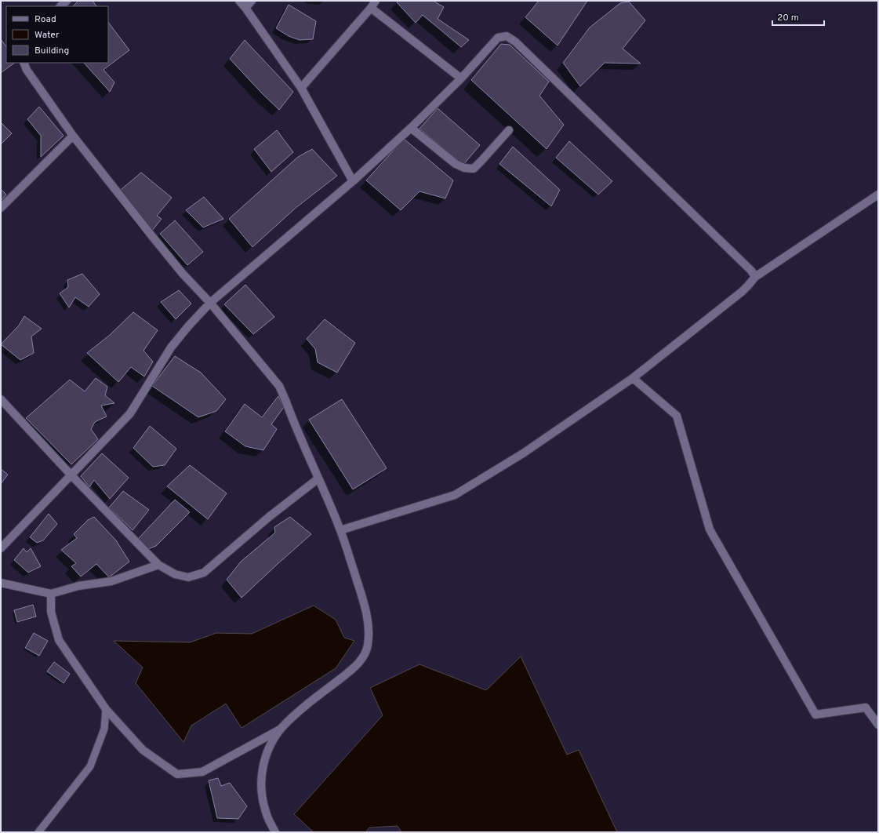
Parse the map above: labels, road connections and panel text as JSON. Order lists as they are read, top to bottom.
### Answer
{
  "legend": ["Road", "Water", "Building"],
  "scale_bar": "20 m"
}
